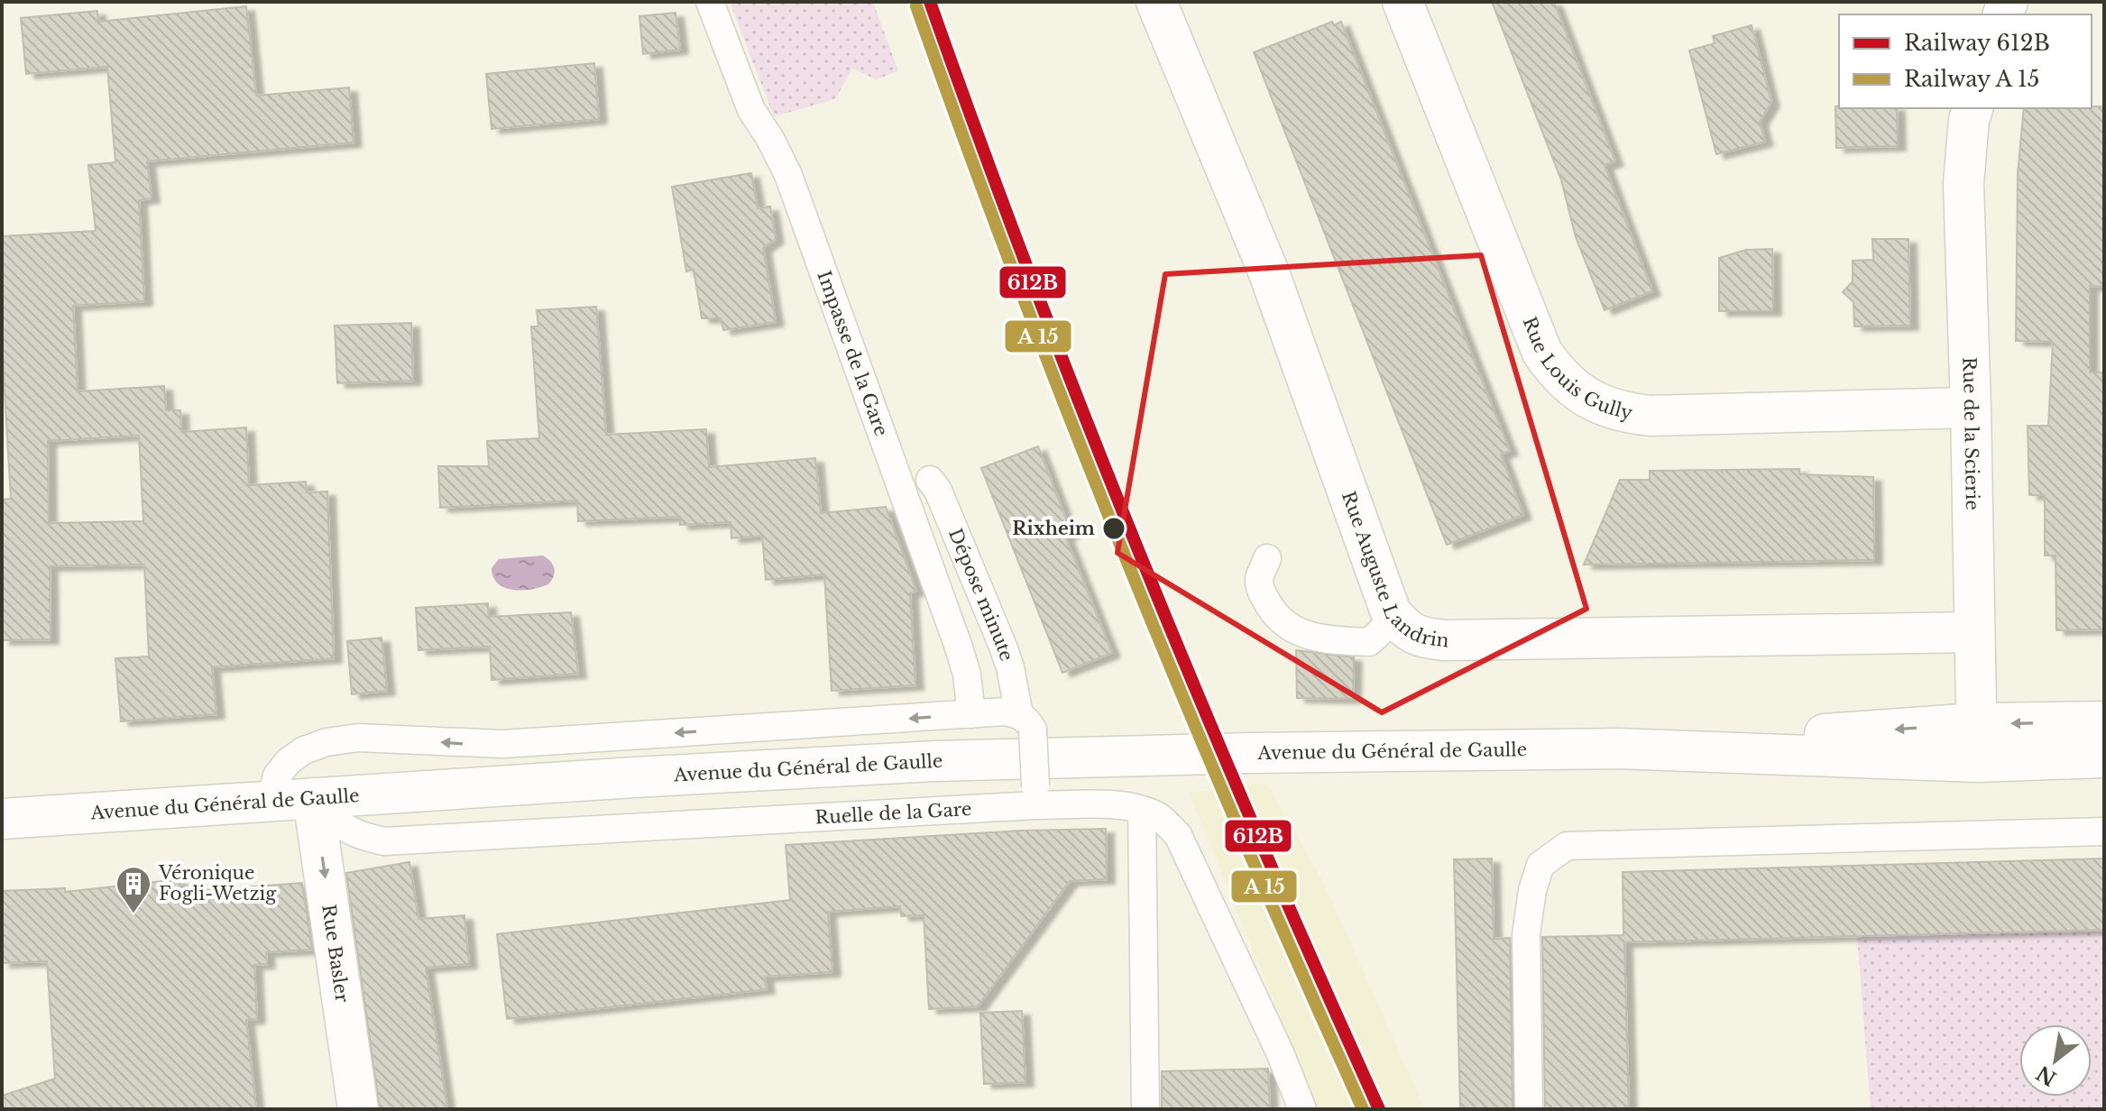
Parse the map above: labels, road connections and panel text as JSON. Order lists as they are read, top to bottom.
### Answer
{
  "streets": {
    "street": [
      "Rue Louis Gully",
      "Rue de la Scierie",
      "Rue Auguste Landrin",
      "Avenue du Général de Gaulle",
      "Rue Basler"
    ],
    "lane": ["Impasse de la Gare", "Dépose minute", "Ruelle de la Gare"]
  },
  "crossings": [
    ["Rue Louis Gully", "Rue de la Scierie"],
    ["Rue de la Scierie", "Rue Auguste Landrin"],
    ["Rue de la Scierie", "Avenue du Général de Gaulle"],
    ["Dépose minute", "Ruelle de la Gare"],
    ["Avenue du Général de Gaulle", "Ruelle de la Gare"],
    ["Avenue du Général de Gaulle", "Rue Basler"],
    ["Ruelle de la Gare", "Rue Basler"]
  ],
  "one_way": ["Rue Basler"],
  "places": {
    "other": ["Rixheim"],
    "building": ["Véronique Fogli-Wetzig"]
  },
  "lines": ["rail line 612B"],
  "legend": ["Railway 612B", "Railway A 15"],
  "north": "bottom left"
}
